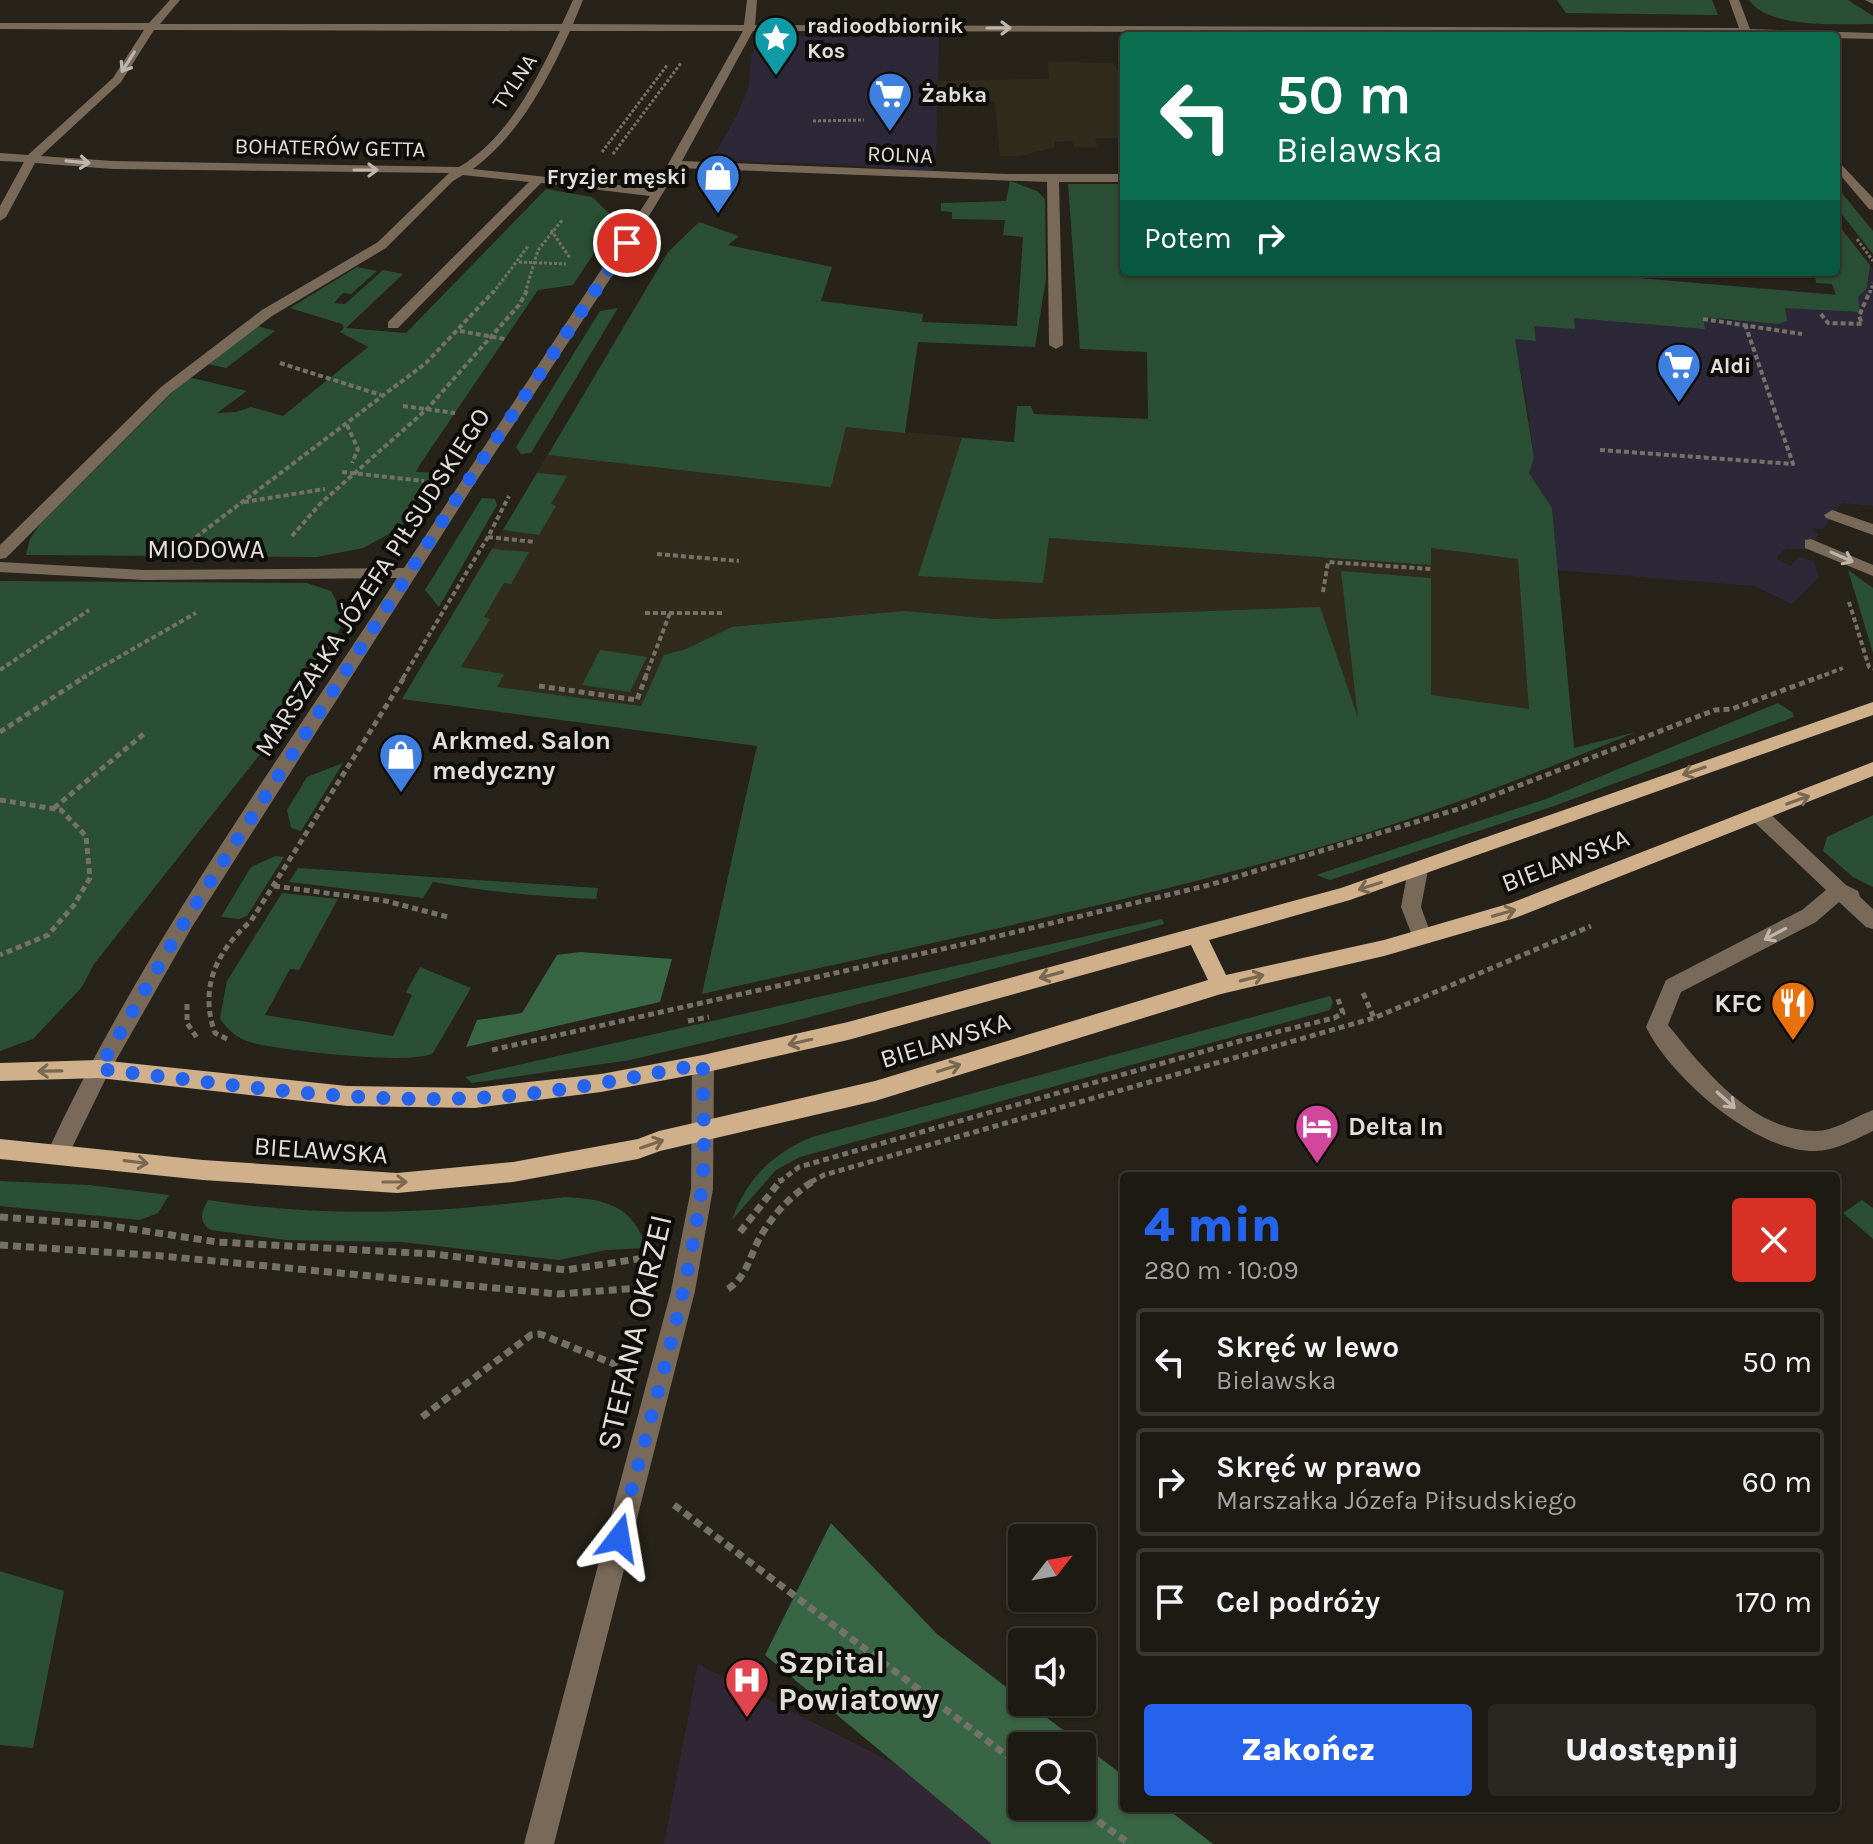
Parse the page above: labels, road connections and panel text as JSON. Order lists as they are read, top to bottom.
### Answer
{
  "streets": {
    "main road": ["BIELAWSKA"],
    "street": [
      "TYLNA",
      "BOHATERÓW GETTA",
      "ROLNA",
      "MIODOWA",
      "MARSZAŁKA JÓZEFA PIŁSUDSKIEGO",
      "STEFANA OKRZEI"
    ]
  },
  "crossings": [
    ["TYLNA", "BOHATERÓW GETTA"],
    ["BOHATERÓW GETTA", "MARSZAŁKA JÓZEFA PIŁSUDSKIEGO"],
    ["ROLNA", "MARSZAŁKA JÓZEFA PIŁSUDSKIEGO"],
    ["MIODOWA", "MARSZAŁKA JÓZEFA PIŁSUDSKIEGO"],
    ["MARSZAŁKA JÓZEFA PIŁSUDSKIEGO", "BIELAWSKA"],
    ["BIELAWSKA", "STEFANA OKRZEI"]
  ],
  "places": {
    "place": ["radioodbiornik Kos"],
    "supermarket": ["Żabka", "Aldi"],
    "shop": ["Fryzjer męski", "Arkmed. Salon medyczny"],
    "restaurant": ["KFC"],
    "hotel": ["Delta In"],
    "hospital": ["Szpital Powiatowy"]
  },
  "north": "top right",
  "page": {
    "turn": ["50 m", "Bielawska"],
    "then": "Potem",
    "heading": ["4 min", "280 m · 10:09"],
    "list": [
      {
        "name": "Skręć w lewo",
        "note": "Bielawska",
        "value": "50 m"
      },
      {
        "name": "Skręć w prawo",
        "note": "Marszałka Józefa Piłsudskiego",
        "value": "60 m"
      },
      {
        "name": "Cel podróży",
        "value": "170 m"
      }
    ],
    "buttons": ["Zakończ", "Udostępnij"]
  }
}
